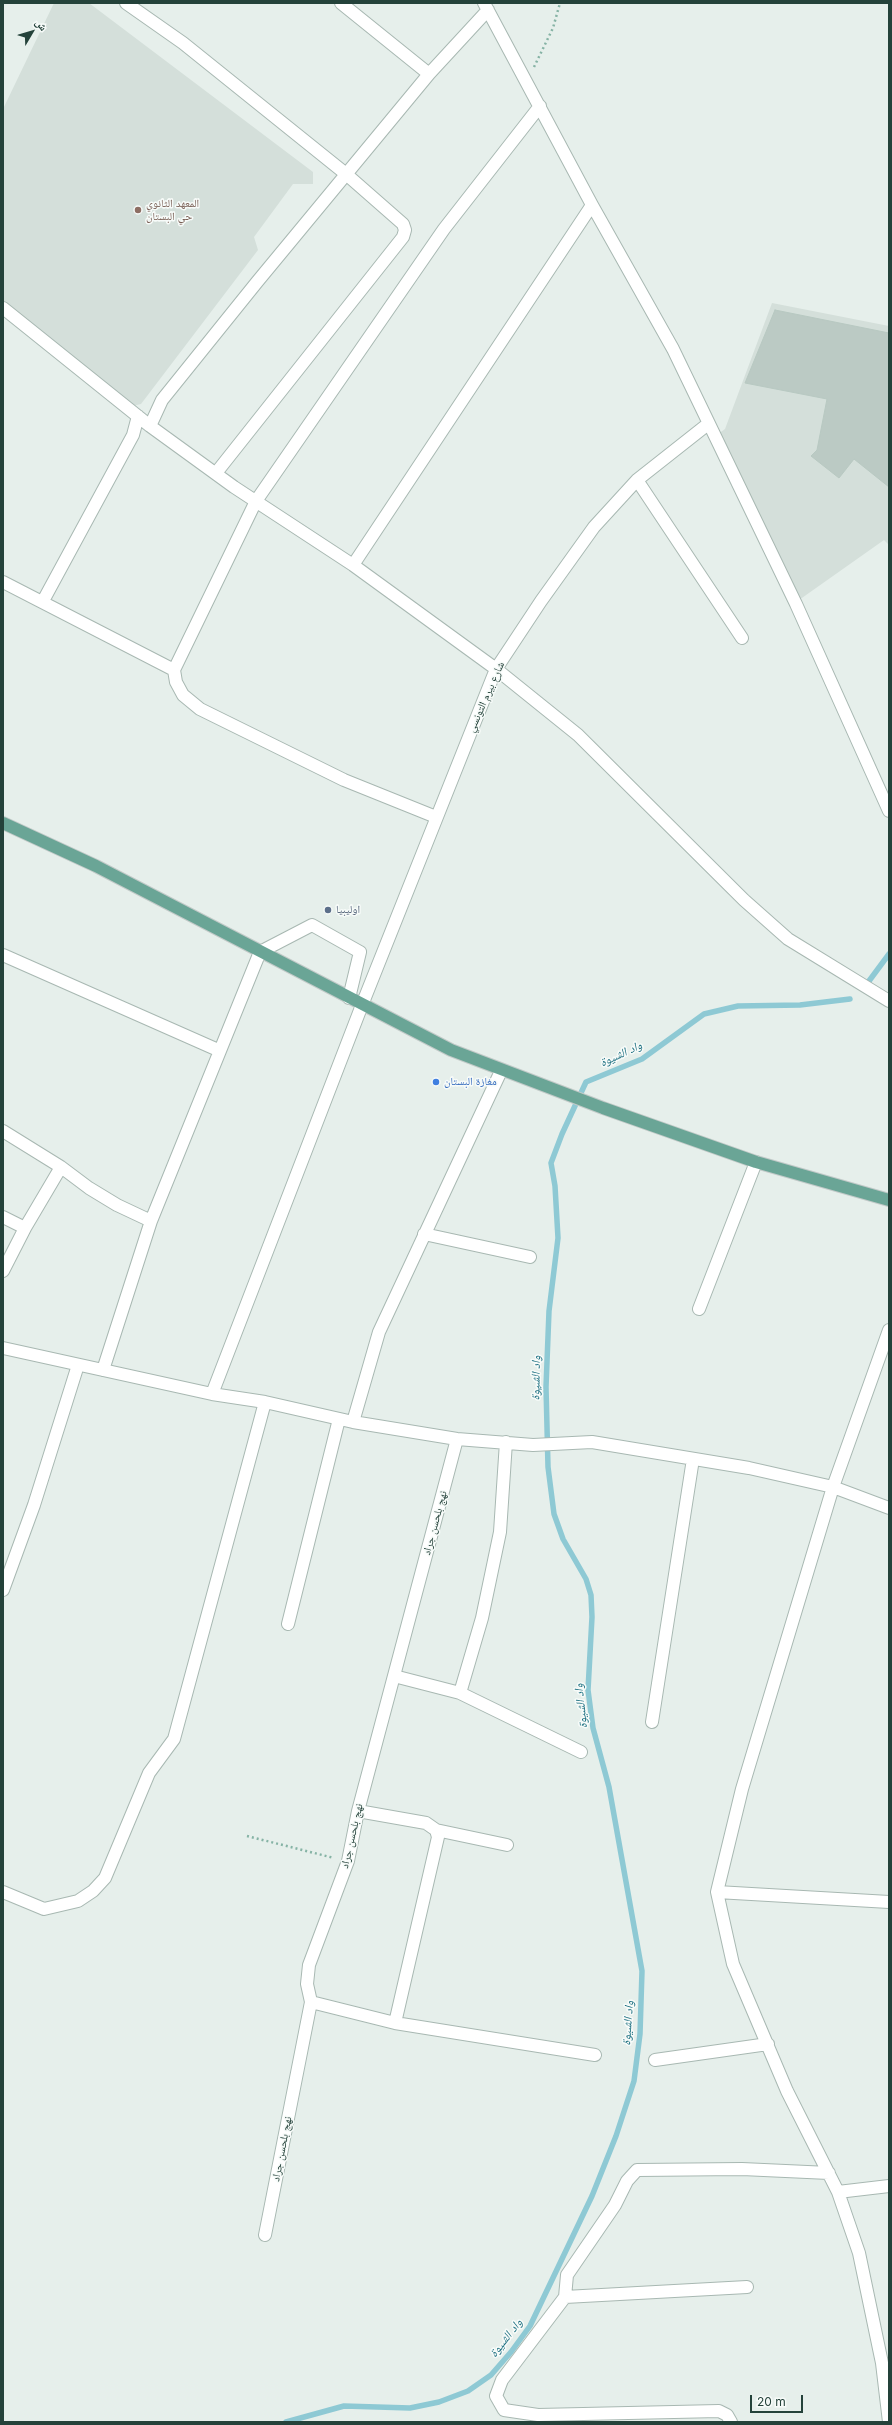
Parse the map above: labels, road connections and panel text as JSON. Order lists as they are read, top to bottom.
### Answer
{
  "streets": {
    "street": ["شارع بيرم التونسي", "نهج بلحسن جراد"]
  },
  "water": ["واد الشيوة"],
  "places": ["المعهد الثانوي حي البستان", "اوليبيا", "مغازة البستان"],
  "scale_bar": "20 m",
  "north": "top right"
}
